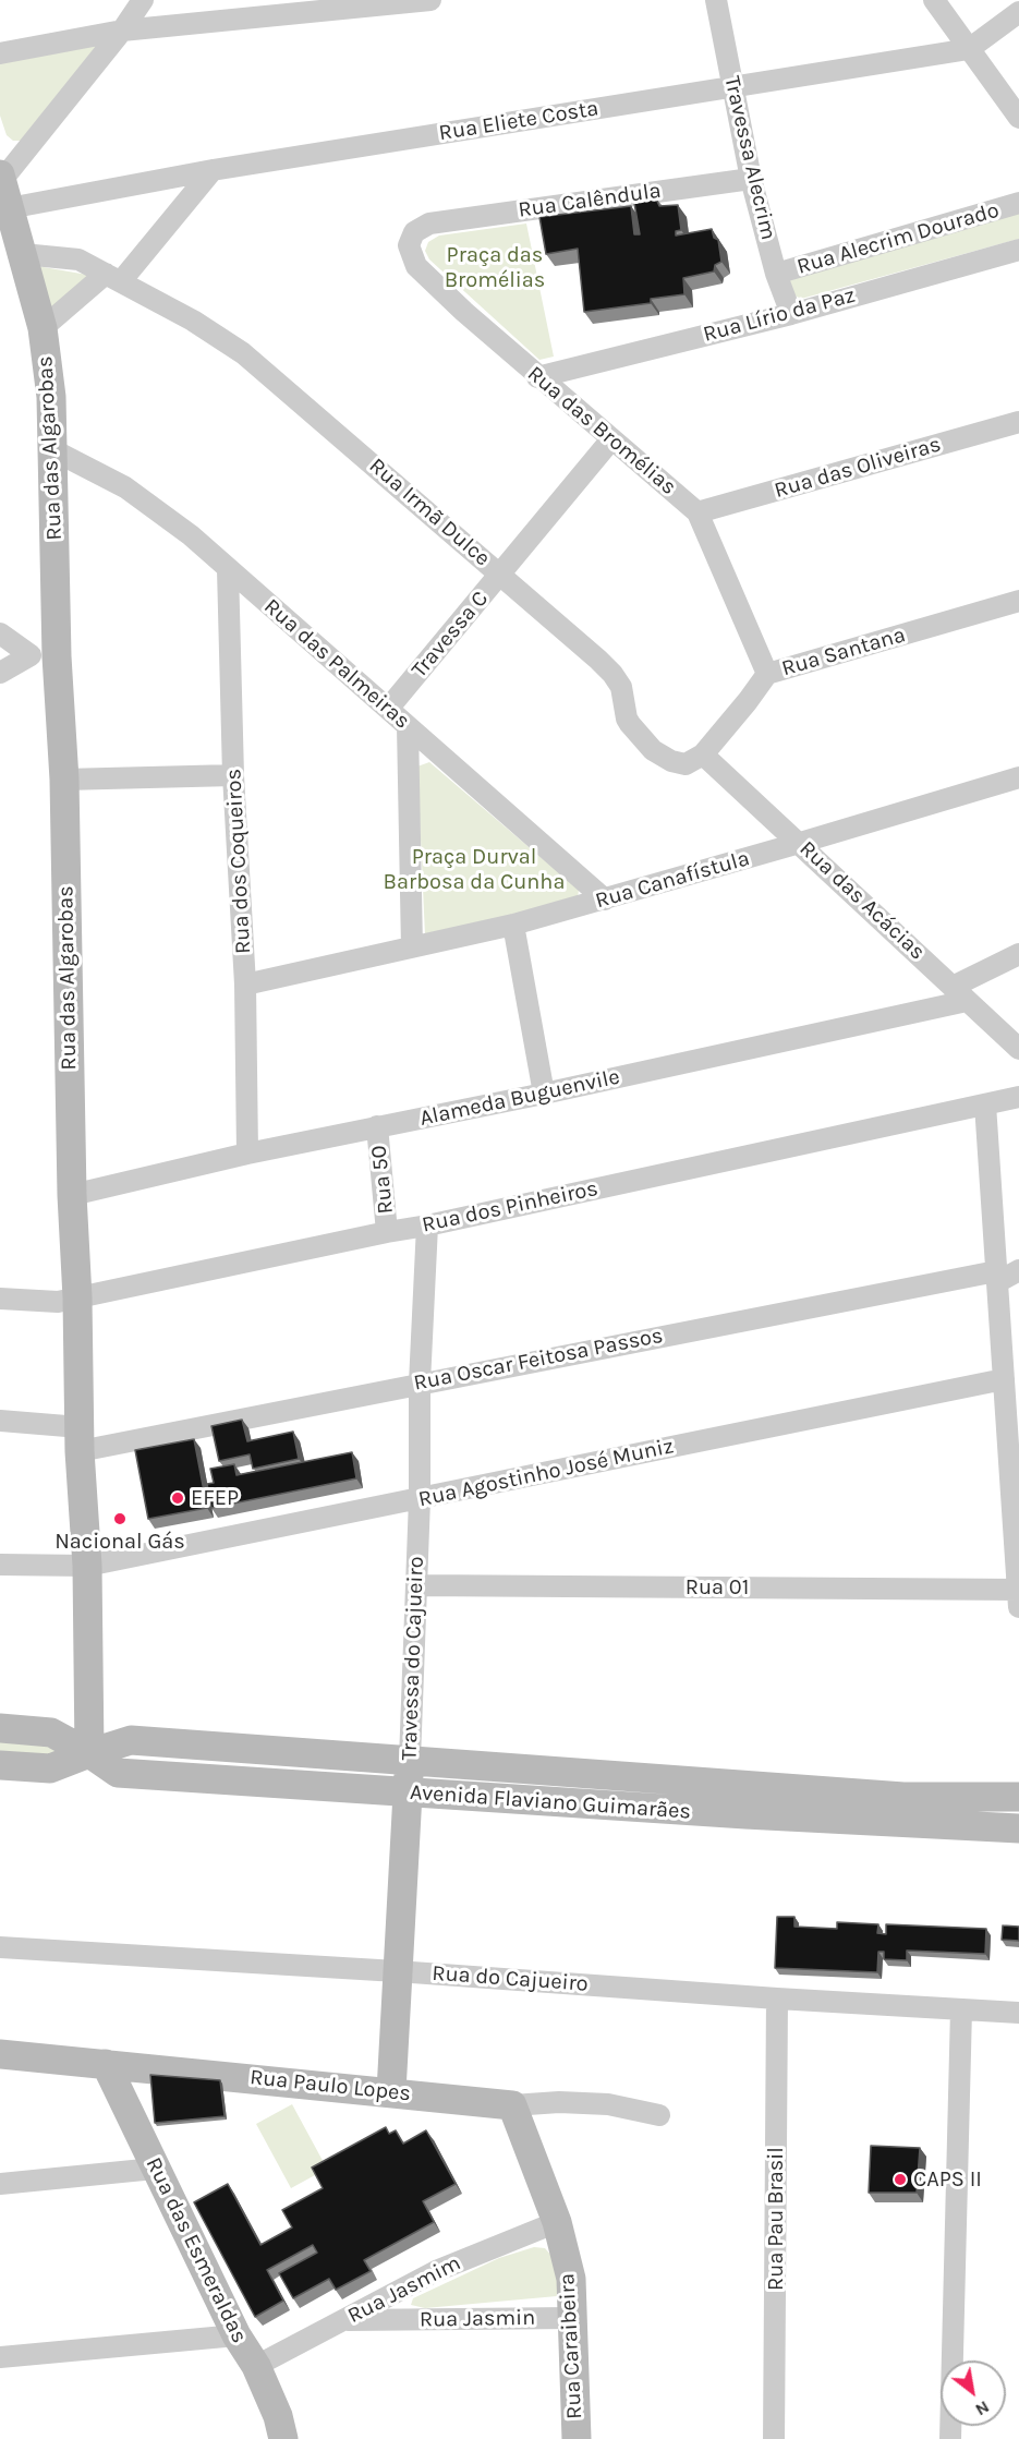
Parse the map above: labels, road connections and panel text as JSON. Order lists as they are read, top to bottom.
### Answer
{
  "streets": {
    "street": [
      "Rua Eliete Costa",
      "Travessa Alecrim",
      "Rua Calêndula",
      "Rua Alecrim Dourado",
      "Rua Lírio da Paz",
      "Rua das Bromélias",
      "Rua das Algarobas",
      "Rua das Oliveiras",
      "Rua Irmã Dulce",
      "Travessa C",
      "Rua Santana",
      "Rua das Palmeiras",
      "Rua dos Coqueiros",
      "Rua Canafístula",
      "Rua das Acácias",
      "Alameda Buguenvile",
      "Rua 50",
      "Rua dos Pinheiros",
      "Rua Oscar Feitosa Passos",
      "Rua Agostinho José Muniz",
      "Rua 01",
      "Travessa do Cajueiro",
      "Avenida Flaviano Guimarães",
      "Rua do Cajueiro",
      "Rua Paulo Lopes",
      "Rua Pau Brasil",
      "Rua das Esmeraldas",
      "Rua Jasmim",
      "Rua Jasmin",
      "Rua Caraibeira"
    ]
  },
  "crossings": [
    ["Rua Eliete Costa", "Travessa Alecrim"],
    ["Rua Eliete Costa", "Rua das Algarobas"],
    ["Travessa Alecrim", "Rua Calêndula"],
    ["Travessa Alecrim", "Rua Alecrim Dourado"],
    ["Travessa Alecrim", "Rua Lírio da Paz"],
    ["Rua Calêndula", "Rua das Bromélias"],
    ["Rua Lírio da Paz", "Rua das Bromélias"],
    ["Rua das Bromélias", "Rua das Oliveiras"],
    ["Rua das Bromélias", "Travessa C"],
    ["Rua das Bromélias", "Rua Santana"],
    ["Rua das Algarobas", "Rua Irmã Dulce"],
    ["Rua das Algarobas", "Rua das Palmeiras"],
    ["Rua das Algarobas", "Alameda Buguenvile"],
    ["Rua das Algarobas", "Rua dos Pinheiros"],
    ["Rua das Algarobas", "Rua Oscar Feitosa Passos"],
    ["Rua das Algarobas", "Rua Agostinho José Muniz"],
    ["Rua das Algarobas", "Avenida Flaviano Guimarães"],
    ["Rua Irmã Dulce", "Travessa C"],
    ["Rua Irmã Dulce", "Rua Santana"],
    ["Rua Irmã Dulce", "Rua das Acácias"],
    ["Travessa C", "Rua das Palmeiras"],
    ["Rua Santana", "Rua das Acácias"],
    ["Rua das Palmeiras", "Rua dos Coqueiros"],
    ["Rua das Palmeiras", "Rua Canafístula"],
    ["Rua dos Coqueiros", "Rua Canafístula"],
    ["Rua dos Coqueiros", "Alameda Buguenvile"],
    ["Rua Canafístula", "Rua das Acácias"],
    ["Rua das Acácias", "Alameda Buguenvile"],
    ["Alameda Buguenvile", "Rua 50"],
    ["Rua 50", "Rua dos Pinheiros"],
    ["Rua dos Pinheiros", "Travessa do Cajueiro"],
    ["Rua Oscar Feitosa Passos", "Travessa do Cajueiro"],
    ["Rua Agostinho José Muniz", "Travessa do Cajueiro"],
    ["Rua 01", "Travessa do Cajueiro"],
    ["Travessa do Cajueiro", "Avenida Flaviano Guimarães"],
    ["Travessa do Cajueiro", "Rua do Cajueiro"],
    ["Travessa do Cajueiro", "Rua Paulo Lopes"],
    ["Rua do Cajueiro", "Rua Pau Brasil"],
    ["Rua Paulo Lopes", "Rua das Esmeraldas"],
    ["Rua Paulo Lopes", "Rua Caraibeira"],
    ["Rua das Esmeraldas", "Rua Jasmim"],
    ["Rua Jasmim", "Rua Jasmin"],
    ["Rua Jasmim", "Rua Caraibeira"],
    ["Rua Jasmin", "Rua Caraibeira"]
  ],
  "parks": ["Praça das Bromélias", "Praça Durval Barbosa da Cunha"],
  "places": ["EFEP", "Nacional Gás", "CAPS II"],
  "north": "bottom right"
}
